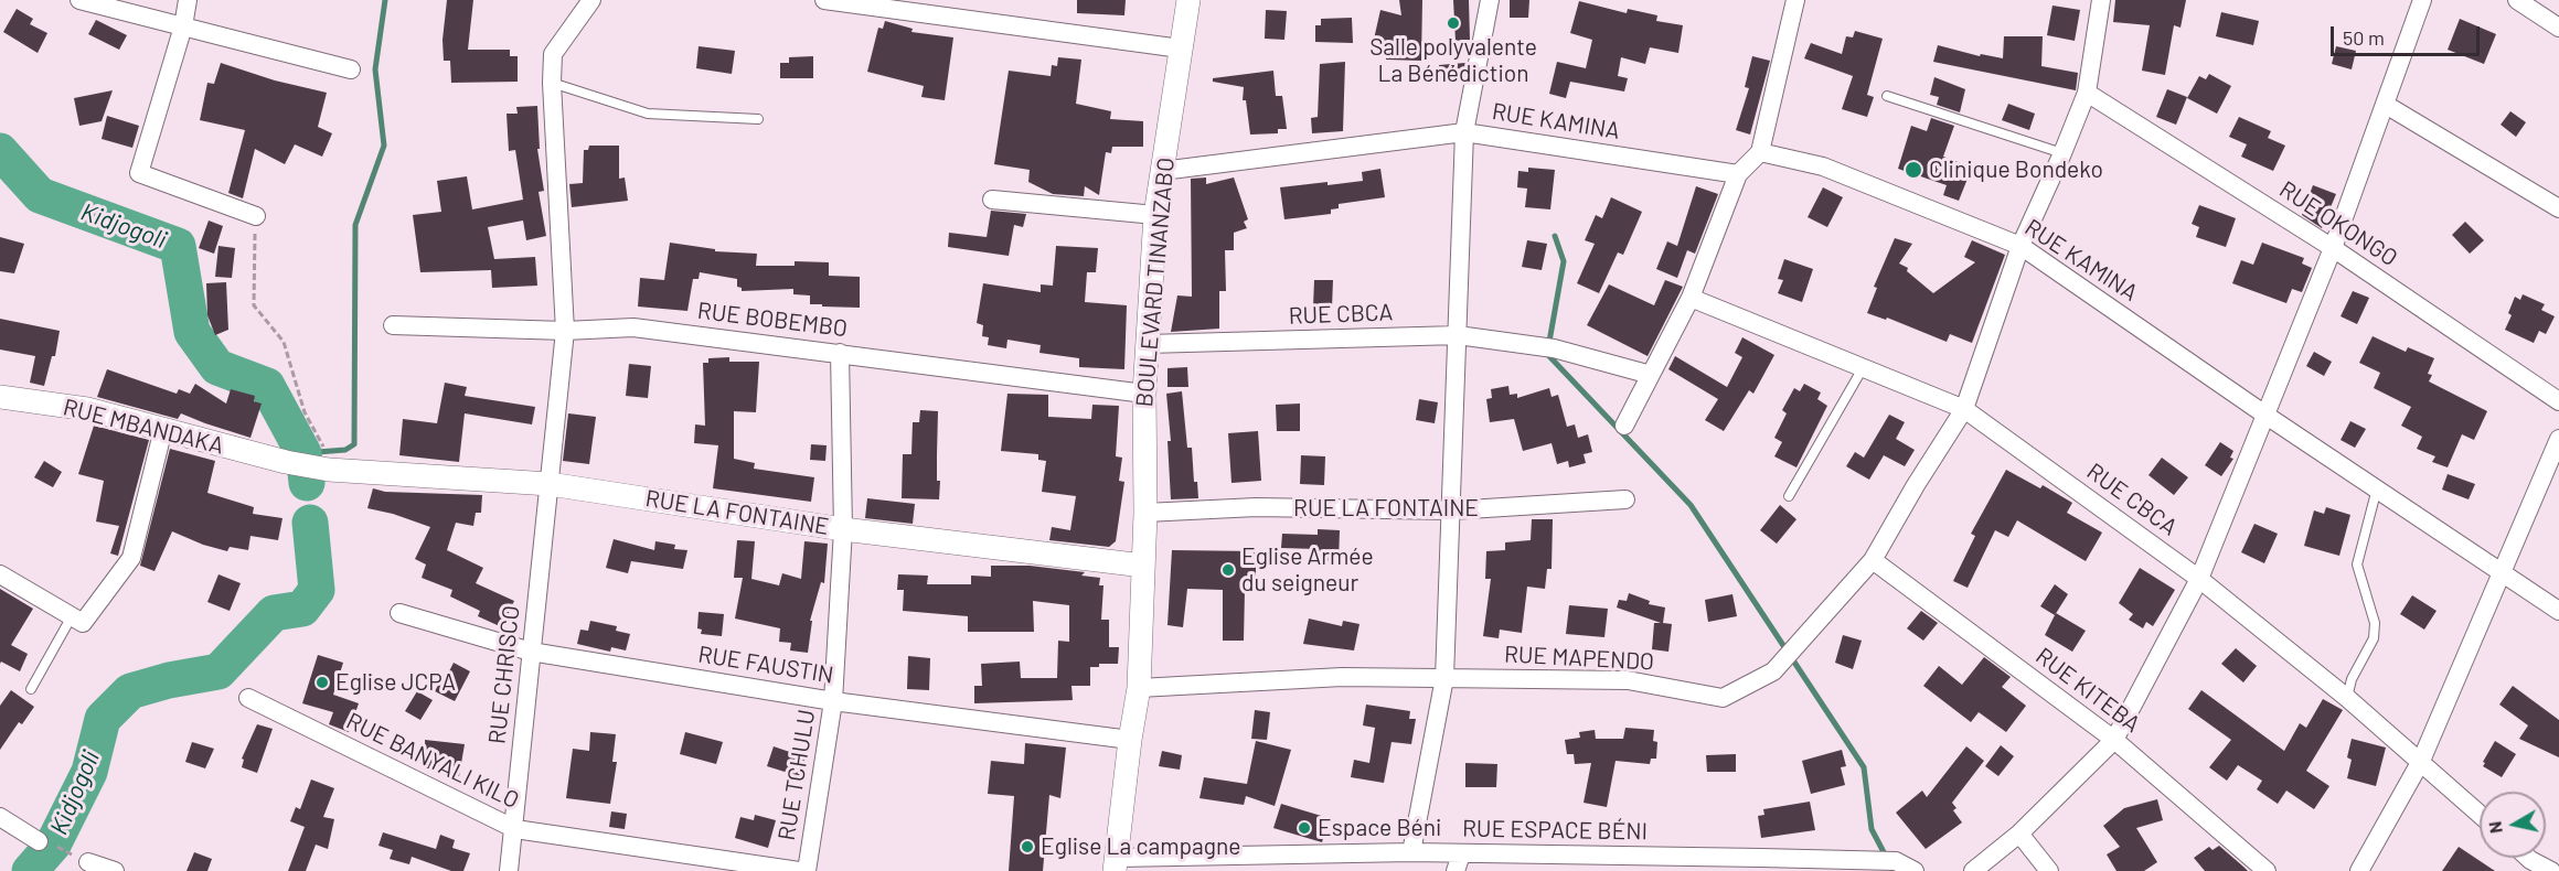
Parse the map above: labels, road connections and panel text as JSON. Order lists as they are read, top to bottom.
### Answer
{
  "streets": {
    "street": [
      "RUE KAMINA",
      "RUE OKONGO",
      "BOULEVARD TINANZABO",
      "RUE CBCA",
      "RUE BOBEMBO",
      "RUE MBANDAKA",
      "RUE LA FONTAINE",
      "RUE MAPENDO",
      "RUE FAUSTIN",
      "RUE CHRISCO",
      "RUE KITEBA",
      "RUE BANYALI KILO",
      "RUE TCHULU",
      "RUE ESPACE BÉNI"
    ]
  },
  "crossings": [
    ["RUE KAMINA", "BOULEVARD TINANZABO"],
    ["RUE KAMINA", "RUE MAPENDO"],
    ["RUE OKONGO", "RUE MAPENDO"],
    ["BOULEVARD TINANZABO", "RUE CBCA"],
    ["BOULEVARD TINANZABO", "RUE BOBEMBO"],
    ["BOULEVARD TINANZABO", "RUE LA FONTAINE"],
    ["BOULEVARD TINANZABO", "RUE MAPENDO"],
    ["BOULEVARD TINANZABO", "RUE FAUSTIN"],
    ["BOULEVARD TINANZABO", "RUE ESPACE BÉNI"],
    ["RUE CBCA", "RUE MAPENDO"],
    ["RUE BOBEMBO", "RUE CHRISCO"],
    ["RUE BOBEMBO", "RUE TCHULU"],
    ["RUE MBANDAKA", "RUE LA FONTAINE"],
    ["RUE LA FONTAINE", "RUE CHRISCO"],
    ["RUE LA FONTAINE", "RUE TCHULU"],
    ["RUE MAPENDO", "RUE KITEBA"],
    ["RUE FAUSTIN", "RUE CHRISCO"],
    ["RUE FAUSTIN", "RUE TCHULU"],
    ["RUE CHRISCO", "RUE BANYALI KILO"]
  ],
  "water": ["Kidjogoli"],
  "places": [
    "Salle polyvalente La Bénédiction",
    "Clinique Bondeko",
    "Eglise Armée du seigneur",
    "Eglise JCPA",
    "Espace Béni",
    "Eglise La campagne"
  ],
  "scale_bar": "50 m",
  "north": "left"
}
